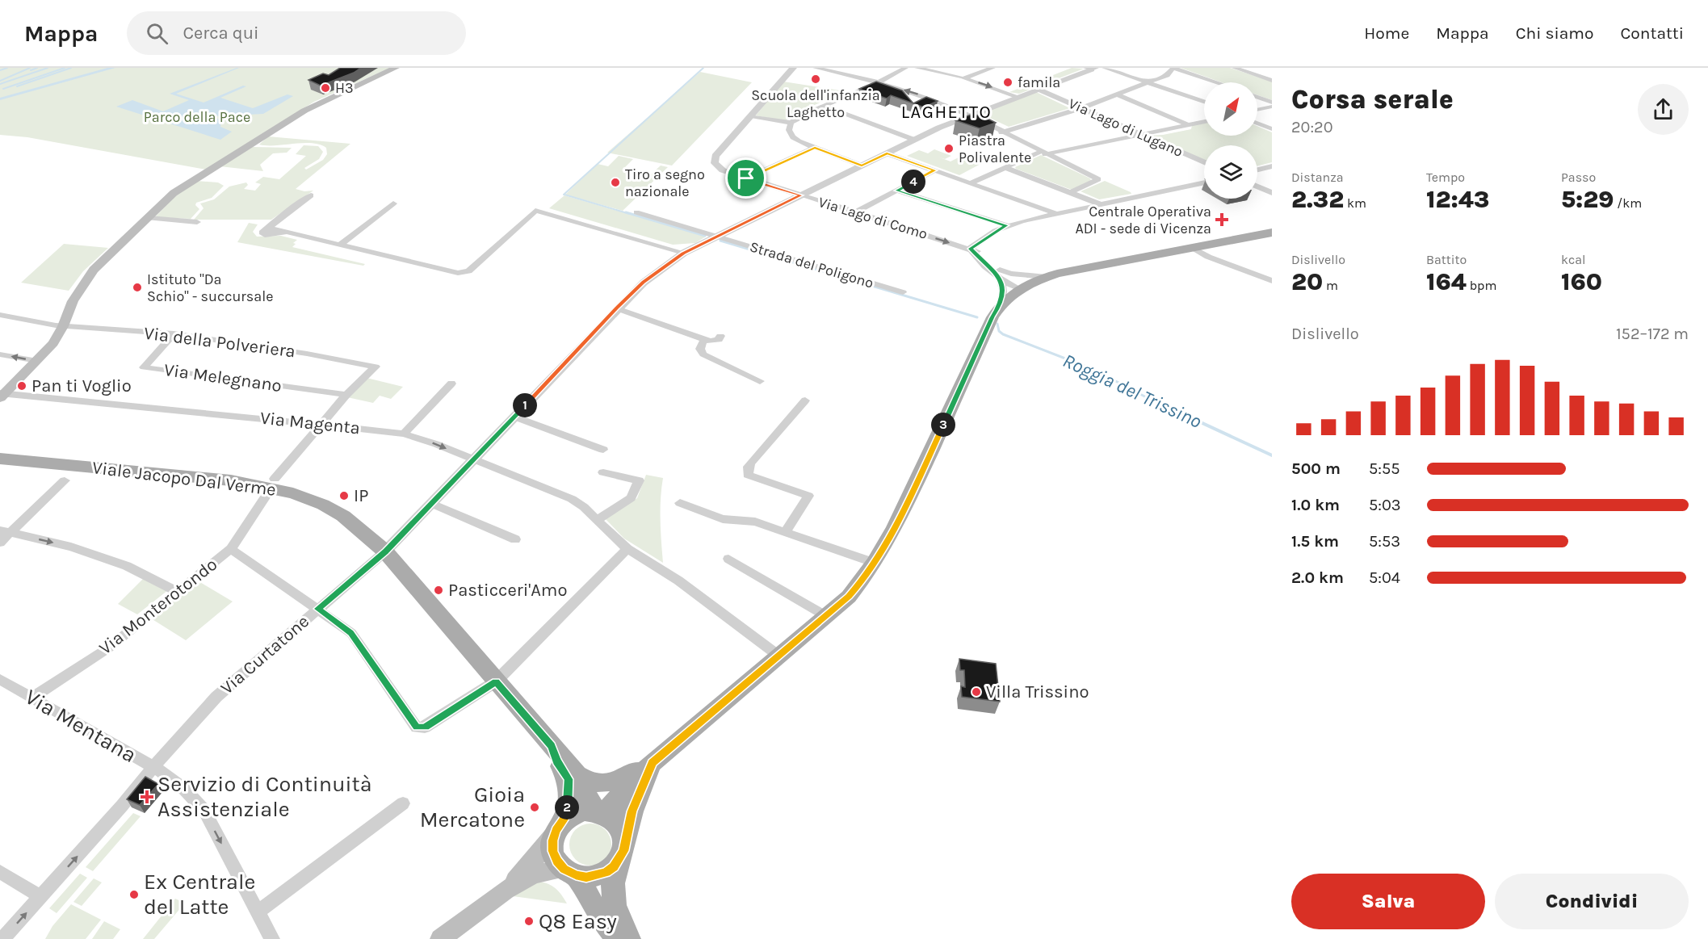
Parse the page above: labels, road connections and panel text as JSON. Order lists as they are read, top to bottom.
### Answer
{
  "streets": {
    "main road": ["Viale Jacopo Dal Verme"],
    "street": [
      "Via Lago di Lugano",
      "Via Lago di Como",
      "Strada del Poligono",
      "Via della Polveriera",
      "Via Melegnano",
      "Via Magenta",
      "Via Monterotondo",
      "Via Curtatone",
      "Via Mentana"
    ]
  },
  "crossings": [
    ["Via della Polveriera", "Via Melegnano"],
    ["Viale Jacopo Dal Verme", "Via Curtatone"],
    ["Via Monterotondo", "Via Mentana"],
    ["Via Curtatone", "Via Mentana"]
  ],
  "one_way": ["Via Curtatone", "Via Mentana"],
  "districts": ["LAGHETTO"],
  "water": ["Roggia del Trissino"],
  "parks": ["Parco della Pace"],
  "places": {
    "other": [
      "Scuola dell'infanzia Laghetto",
      "famila",
      "H3",
      "Piastra Polivalente",
      "Tiro a segno nazionale",
      "Istituto \"Da Schio\" - succursale",
      "Pan ti Voglio",
      "IP",
      "Pasticceri'Amo",
      "Villa Trissino",
      "Gioia Mercatone",
      "Ex Centrale del Latte",
      "Q8 Easy"
    ],
    "health": ["Centrale Operativa ADI - sede di Vicenza", "Servizio di Continuità Assistenziale"]
  },
  "north": "top right",
  "page": {
    "header": "Mappa",
    "search": "Cerca qui",
    "nav": [
      "Home",
      "Mappa",
      "Chi siamo",
      "Contatti"
    ],
    "heading": ["Corsa serale", "20:20"],
    "stats": [
      ["Distanza", "2.32 km"],
      ["Tempo", "12:43"],
      ["Passo", "5:29 /km"],
      ["Dislivello", "20 m"],
      ["Battito", "164 bpm"],
      ["kcal", "160"]
    ],
    "pins": [
      "4",
      "1",
      "3",
      "2"
    ],
    "chart": ["Dislivello", "152–172 m"],
    "list": [
      {
        "name": "500 m",
        "note": "5:55"
      },
      {
        "name": "1.0 km",
        "note": "5:03"
      },
      {
        "name": "1.5 km",
        "note": "5:53"
      },
      {
        "name": "2.0 km",
        "note": "5:04"
      }
    ],
    "buttons": ["Salva", "Condividi"]
  }
}
